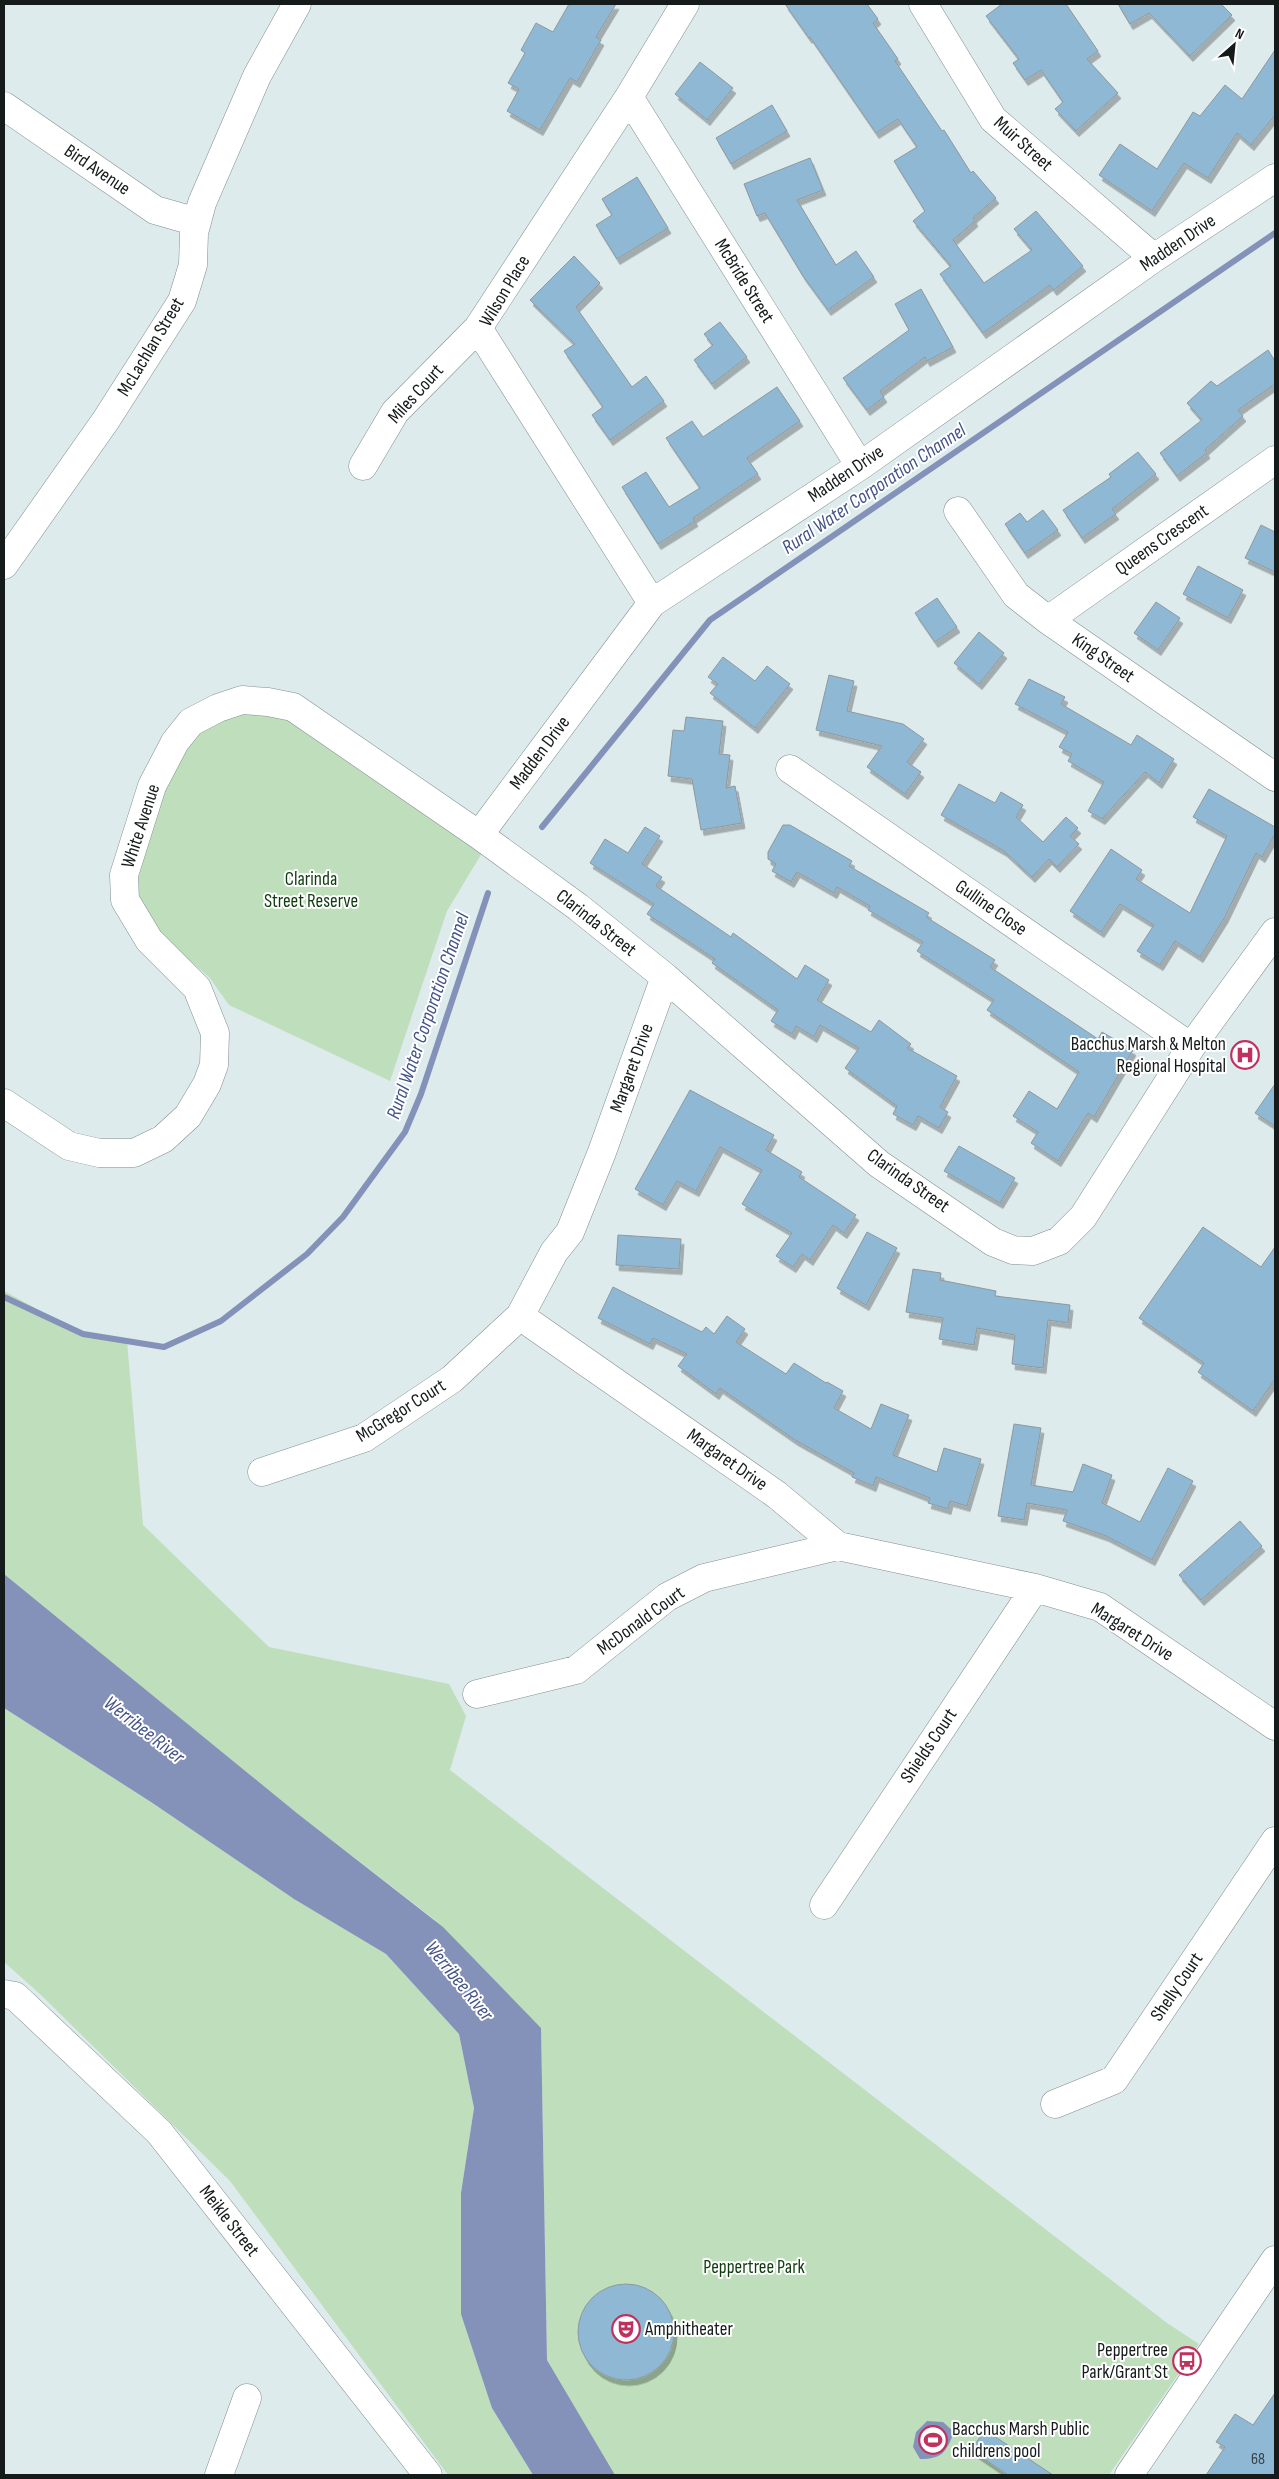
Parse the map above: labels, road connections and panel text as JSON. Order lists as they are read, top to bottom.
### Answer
{
  "streets": {
    "street": [
      "Muir Street",
      "Bird Avenue",
      "Madden Drive",
      "McBride Street",
      "Wilson Place",
      "McLachlan Street",
      "Miles Court",
      "Queens Crescent",
      "King Street",
      "White Avenue",
      "Gulline Close",
      "Clarinda Street",
      "Margaret Drive",
      "McGregor Court",
      "McDonald Court",
      "Shields Court",
      "Shelly Court",
      "Meikle Street"
    ]
  },
  "crossings": [
    ["Muir Street", "Madden Drive"],
    ["Bird Avenue", "McLachlan Street"],
    ["Madden Drive", "McBride Street"],
    ["Madden Drive", "Wilson Place"],
    ["Madden Drive", "White Avenue"],
    ["Madden Drive", "Clarinda Street"],
    ["McBride Street", "Wilson Place"],
    ["Wilson Place", "Miles Court"],
    ["Queens Crescent", "King Street"],
    ["White Avenue", "Clarinda Street"],
    ["Gulline Close", "Clarinda Street"],
    ["Clarinda Street", "Margaret Drive"],
    ["Margaret Drive", "McGregor Court"],
    ["Margaret Drive", "McDonald Court"],
    ["Margaret Drive", "Shields Court"]
  ],
  "water": ["Rural Water Corporation Channel", "Werribee River"],
  "parks": ["Clarinda Street Reserve", "Peppertree Park"],
  "places": {
    "hospital": ["Bacchus Marsh & Melton Regional Hospital"],
    "theatre": ["Amphitheater"],
    "bus stop": ["Peppertree Park/Grant St"],
    "sports": ["Bacchus Marsh Public childrens pool"]
  },
  "house_numbers": ["68"],
  "north": "top right"
}
